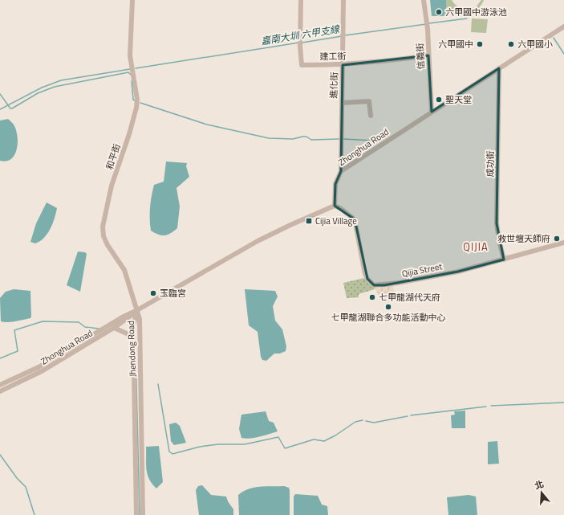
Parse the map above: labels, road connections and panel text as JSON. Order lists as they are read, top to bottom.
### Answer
{
  "streets": {
    "street": [
      "建工街",
      "信義街",
      "進化街",
      "Zhonghua Road",
      "和平街",
      "成功街",
      "Qijia Street",
      "Jhendong Road"
    ]
  },
  "crossings": [
    ["建工街", "信義街"],
    ["建工街", "進化街"],
    ["信義街", "Zhonghua Road"],
    ["進化街", "Zhonghua Road"],
    ["Zhonghua Road", "和平街"],
    ["Zhonghua Road", "成功街"],
    ["Zhonghua Road", "Qijia Street"],
    ["Zhonghua Road", "Jhendong Road"],
    ["和平街", "Jhendong Road"],
    ["成功街", "Qijia Street"]
  ],
  "districts": ["QIJIA"],
  "water": ["嘉南大圳 六甲支線"],
  "places": {
    "other": [
      "六甲國中游泳池",
      "六甲國中",
      "六甲國小",
      "聖天堂",
      "救世壇天師府",
      "玉臨宮",
      "七甲龍湖代天府",
      "七甲龍湖聯合多功能活動中心"
    ],
    "transit": ["Cijia Village"]
  },
  "north": "top"
}
